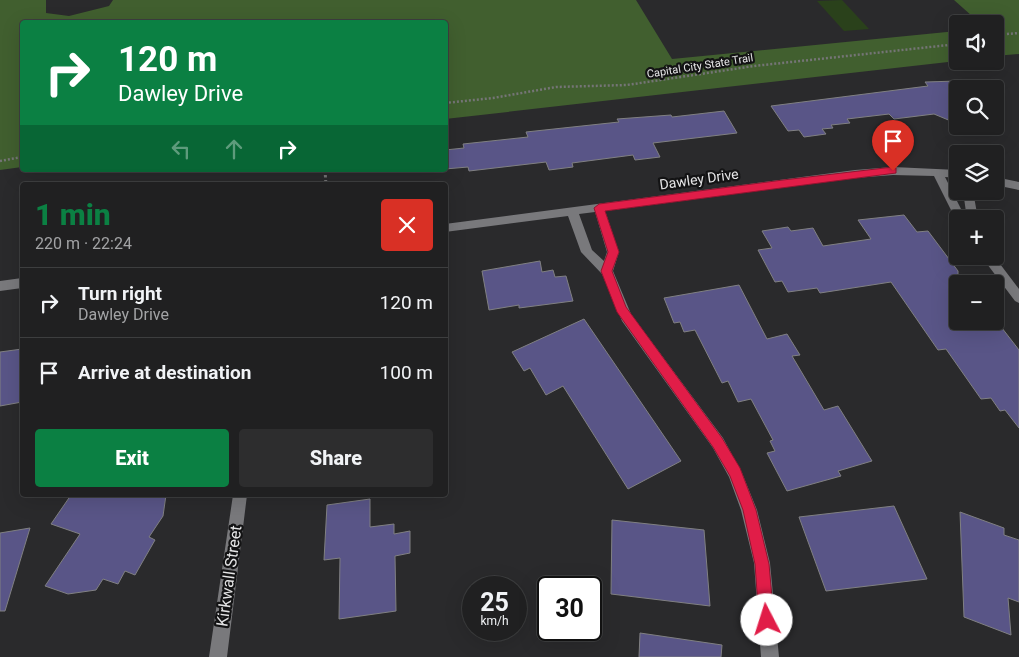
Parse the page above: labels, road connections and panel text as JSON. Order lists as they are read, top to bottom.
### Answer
{
  "streets": {
    "street": ["Dawley Drive", "Kirkwall Street"],
    "path": ["Capital City State Trail"]
  },
  "page": {
    "map_buttons": ["+", "−"],
    "turn": ["120 m", "Dawley Drive"],
    "heading": ["1 min", "220 m · 22:24"],
    "list": [
      {
        "name": "Turn right",
        "note": "Dawley Drive",
        "value": "120 m"
      },
      {
        "name": "Arrive at destination",
        "value": "100 m"
      }
    ],
    "buttons": ["Exit", "Share"],
    "speed": "25 km/h",
    "limit": "30"
  }
}
